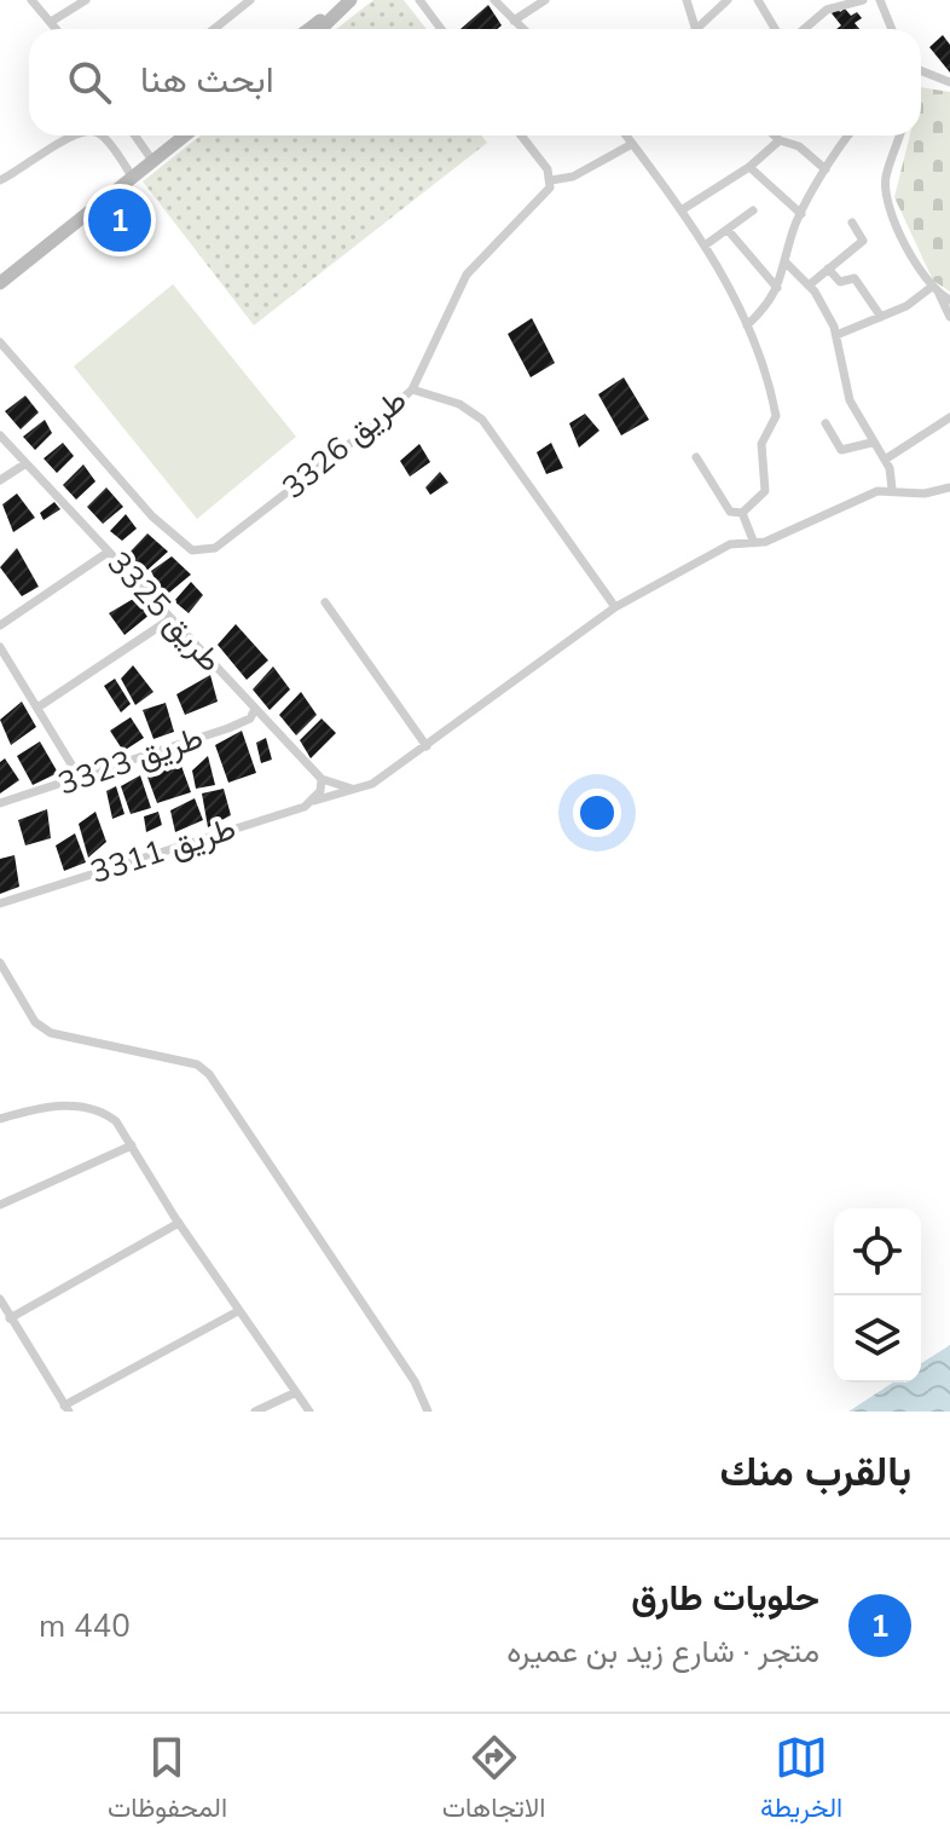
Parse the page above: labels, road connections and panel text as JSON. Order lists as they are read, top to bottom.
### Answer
{
  "streets": {
    "street": [
      "طريق 3326",
      "طريق 3325",
      "طريق 3323",
      "طريق 3311"
    ]
  },
  "crossings": [
    ["طريق 3325", "طريق 3323"]
  ],
  "page": {
    "search": "ابحث هنا",
    "pins": "1",
    "heading": "بالقرب منك",
    "list": [
      {
        "mark": "1",
        "name": "حلويات طارق",
        "note": "متجر · شارع زيد بن عميره",
        "value": "440 m"
      }
    ],
    "nav": ["الخريطة", "الاتجاهات", "المحفوظات"]
  }
}
